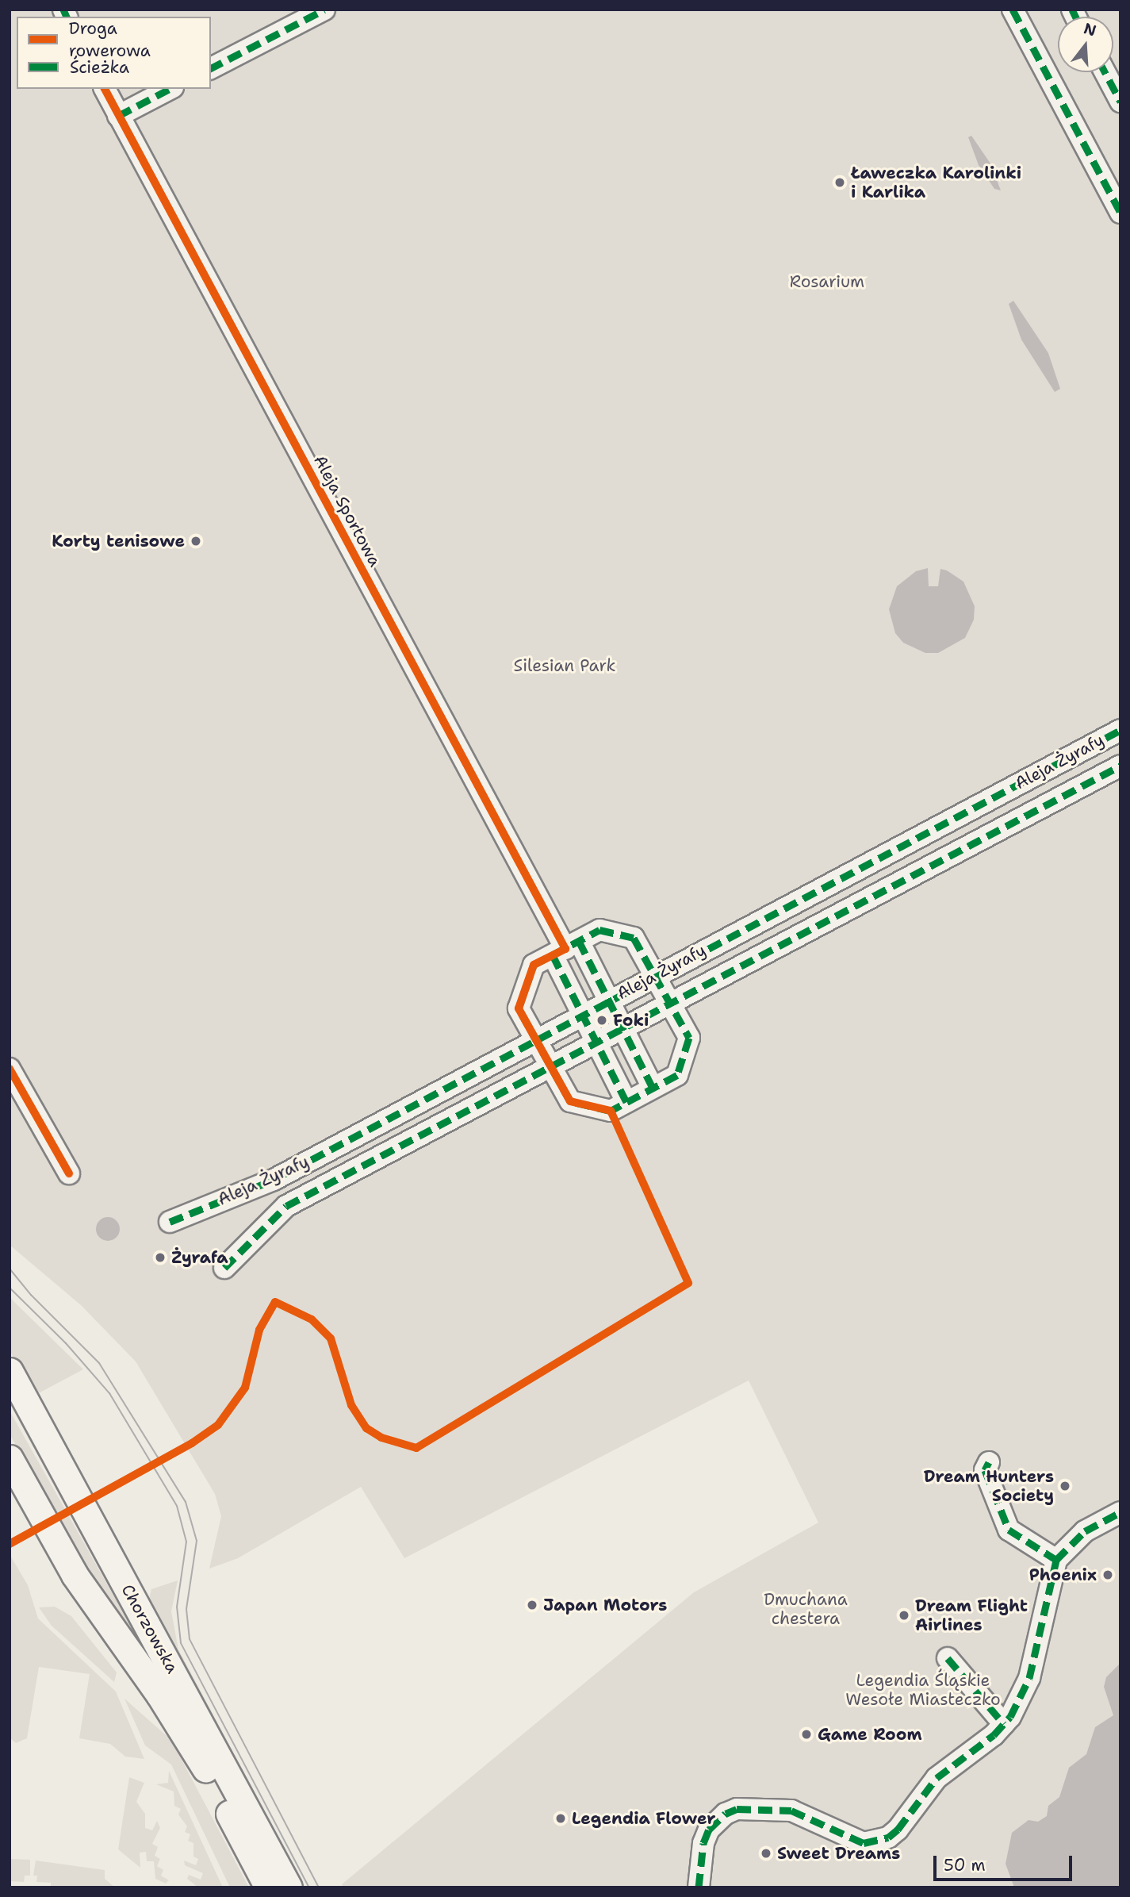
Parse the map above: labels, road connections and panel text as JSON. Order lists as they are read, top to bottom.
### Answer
{
  "streets": {
    "main road": ["Chorzowska"],
    "street": ["Aleja Sportowa", "Aleja Żyrafy"]
  },
  "parks": [
    "Rosarium",
    "Silesian Park",
    "Dmuchana chestera",
    "Legendia Śląskie Wesołe Miasteczko"
  ],
  "places": [
    "Ławeczka Karolinki i Karlika",
    "Korty tenisowe",
    "Foki",
    "Żyrafa",
    "Dream Hunters Society",
    "Phoenix",
    "Japan Motors",
    "Dream Flight Airlines",
    "Game Room",
    "Legendia Flower",
    "Sweet Dreams"
  ],
  "legend": ["Droga rowerowa", "Ścieżka"],
  "scale_bar": "50 m",
  "north": "top"
}
